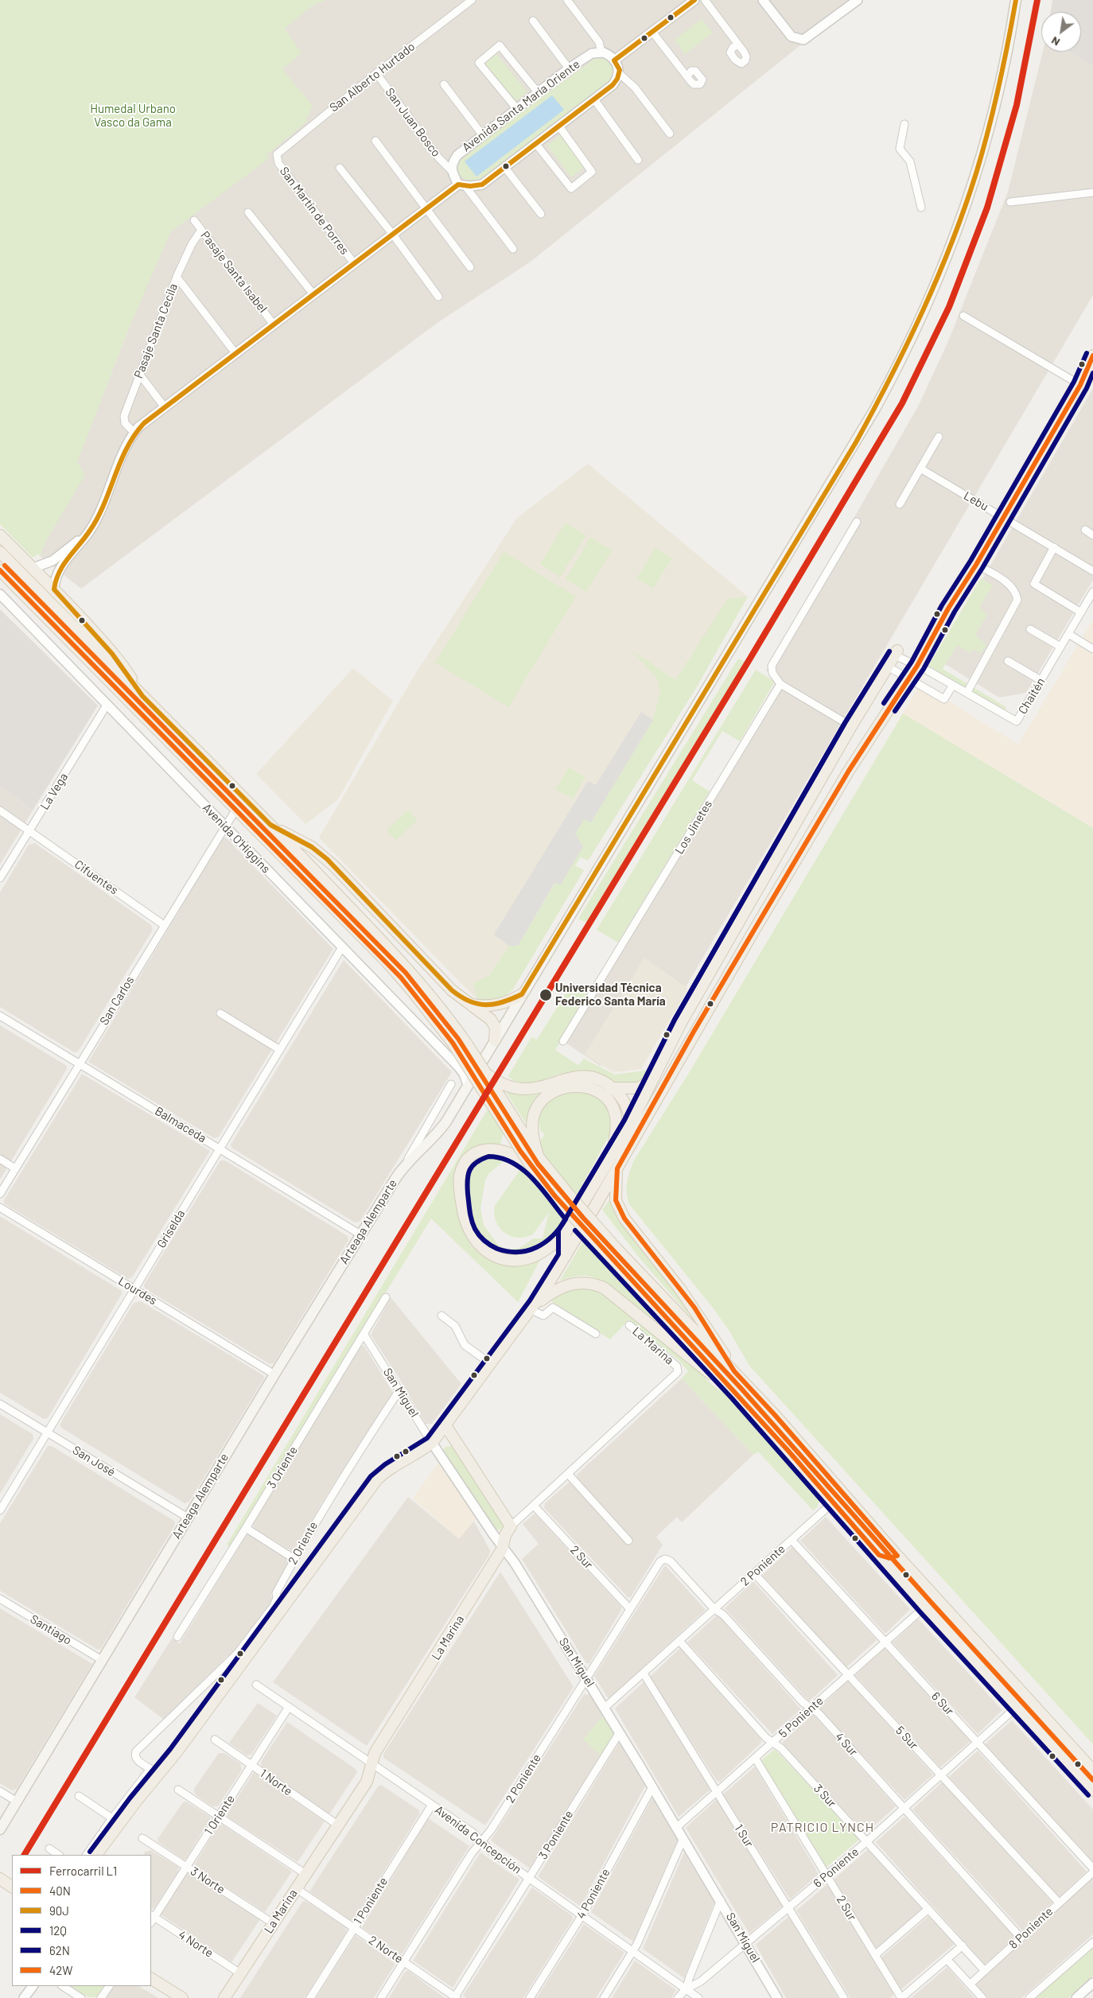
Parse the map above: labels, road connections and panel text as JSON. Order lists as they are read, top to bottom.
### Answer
{
  "streets": {
    "main road": ["Avenida O'Higgins", "Arteaga Alemparte", "La Marina"],
    "street": [
      "San Alberto Hurtado",
      "Avenida Santa María Oriente",
      "San Juan Bosco",
      "San Martín de Porres",
      "Pasaje Santa Isabel",
      "Pasaje Santa Cecila",
      "Lebu",
      "Chaitén",
      "La Vega",
      "Los Jinetes",
      "Cifuentes",
      "San Carlos",
      "Balmaceda",
      "Griselda",
      "Lourdes",
      "San Miguel",
      "San José",
      "3 Oriente",
      "2 Oriente",
      "2 Sur",
      "2 Poniente",
      "Santiago",
      "6 Sur",
      "5 Poniente",
      "5 Sur",
      "4 Sur",
      "1 Norte",
      "3 Sur",
      "1 Oriente",
      "3 Poniente",
      "1 Sur",
      "Avenida Concepción",
      "6 Poniente",
      "3 Norte",
      "4 Poniente",
      "1 Poniente",
      "8 Poniente",
      "4 Norte",
      "2 Norte"
    ]
  },
  "crossings": [
    ["San Alberto Hurtado", "San Juan Bosco"],
    ["San Alberto Hurtado", "San Martín de Porres"],
    ["Avenida Santa María Oriente", "San Juan Bosco"],
    ["Pasaje Santa Isabel", "Pasaje Santa Cecila"],
    ["La Vega", "Avenida O'Higgins"],
    ["La Vega", "Cifuentes"],
    ["Avenida O'Higgins", "San Carlos"],
    ["Avenida O'Higgins", "Arteaga Alemparte"],
    ["Avenida O'Higgins", "Griselda"],
    ["Cifuentes", "San Carlos"],
    ["San Carlos", "Balmaceda"],
    ["Balmaceda", "Arteaga Alemparte"],
    ["Balmaceda", "Griselda"],
    ["Arteaga Alemparte", "Lourdes"],
    ["Arteaga Alemparte", "San José"],
    ["Arteaga Alemparte", "Santiago"],
    ["Griselda", "Lourdes"],
    ["Griselda", "San José"],
    ["La Marina", "San Miguel"],
    ["La Marina", "2 Sur"],
    ["La Marina", "1 Norte"],
    ["La Marina", "Avenida Concepción"],
    ["La Marina", "3 Norte"],
    ["La Marina", "4 Norte"],
    ["La Marina", "2 Norte"],
    ["San Miguel", "3 Oriente"],
    ["San Miguel", "2 Oriente"],
    ["San Miguel", "2 Poniente"],
    ["San Miguel", "5 Poniente"],
    ["San Miguel", "3 Poniente"],
    ["San Miguel", "6 Poniente"],
    ["San Miguel", "4 Poniente"],
    ["2 Sur", "2 Poniente"],
    ["2 Sur", "5 Poniente"],
    ["2 Sur", "6 Poniente"],
    ["2 Poniente", "6 Sur"],
    ["2 Poniente", "5 Sur"],
    ["2 Poniente", "4 Sur"],
    ["2 Poniente", "3 Sur"],
    ["2 Poniente", "1 Sur"],
    ["2 Poniente", "Avenida Concepción"],
    ["2 Poniente", "2 Norte"],
    ["6 Sur", "5 Poniente"],
    ["6 Sur", "6 Poniente"],
    ["5 Poniente", "5 Sur"],
    ["5 Poniente", "4 Sur"],
    ["5 Poniente", "3 Sur"],
    ["5 Poniente", "1 Sur"],
    ["5 Sur", "6 Poniente"],
    ["5 Sur", "8 Poniente"],
    ["4 Sur", "6 Poniente"],
    ["4 Sur", "8 Poniente"],
    ["1 Norte", "1 Oriente"],
    ["3 Sur", "6 Poniente"],
    ["3 Sur", "8 Poniente"],
    ["1 Oriente", "Avenida Concepción"],
    ["1 Oriente", "3 Norte"],
    ["1 Oriente", "4 Norte"],
    ["3 Poniente", "Avenida Concepción"],
    ["3 Poniente", "2 Norte"],
    ["1 Sur", "6 Poniente"],
    ["Avenida Concepción", "6 Poniente"],
    ["Avenida Concepción", "4 Poniente"],
    ["Avenida Concepción", "1 Poniente"],
    ["1 Poniente", "2 Norte"]
  ],
  "districts": ["PATRICIO LYNCH"],
  "parks": ["Humedal Urbano Vasco da Gama"],
  "places": ["Universidad Técnica Federico Santa María"],
  "lines": [
    "rail line L1",
    "transit line 90J",
    "transit line 62N",
    "transit line 40N",
    "transit line 12Q",
    "transit line 42W"
  ],
  "legend": [
    "Ferrocarril L1",
    "40N",
    "90J",
    "12Q",
    "62N",
    "42W"
  ],
  "north": "bottom left"
}
